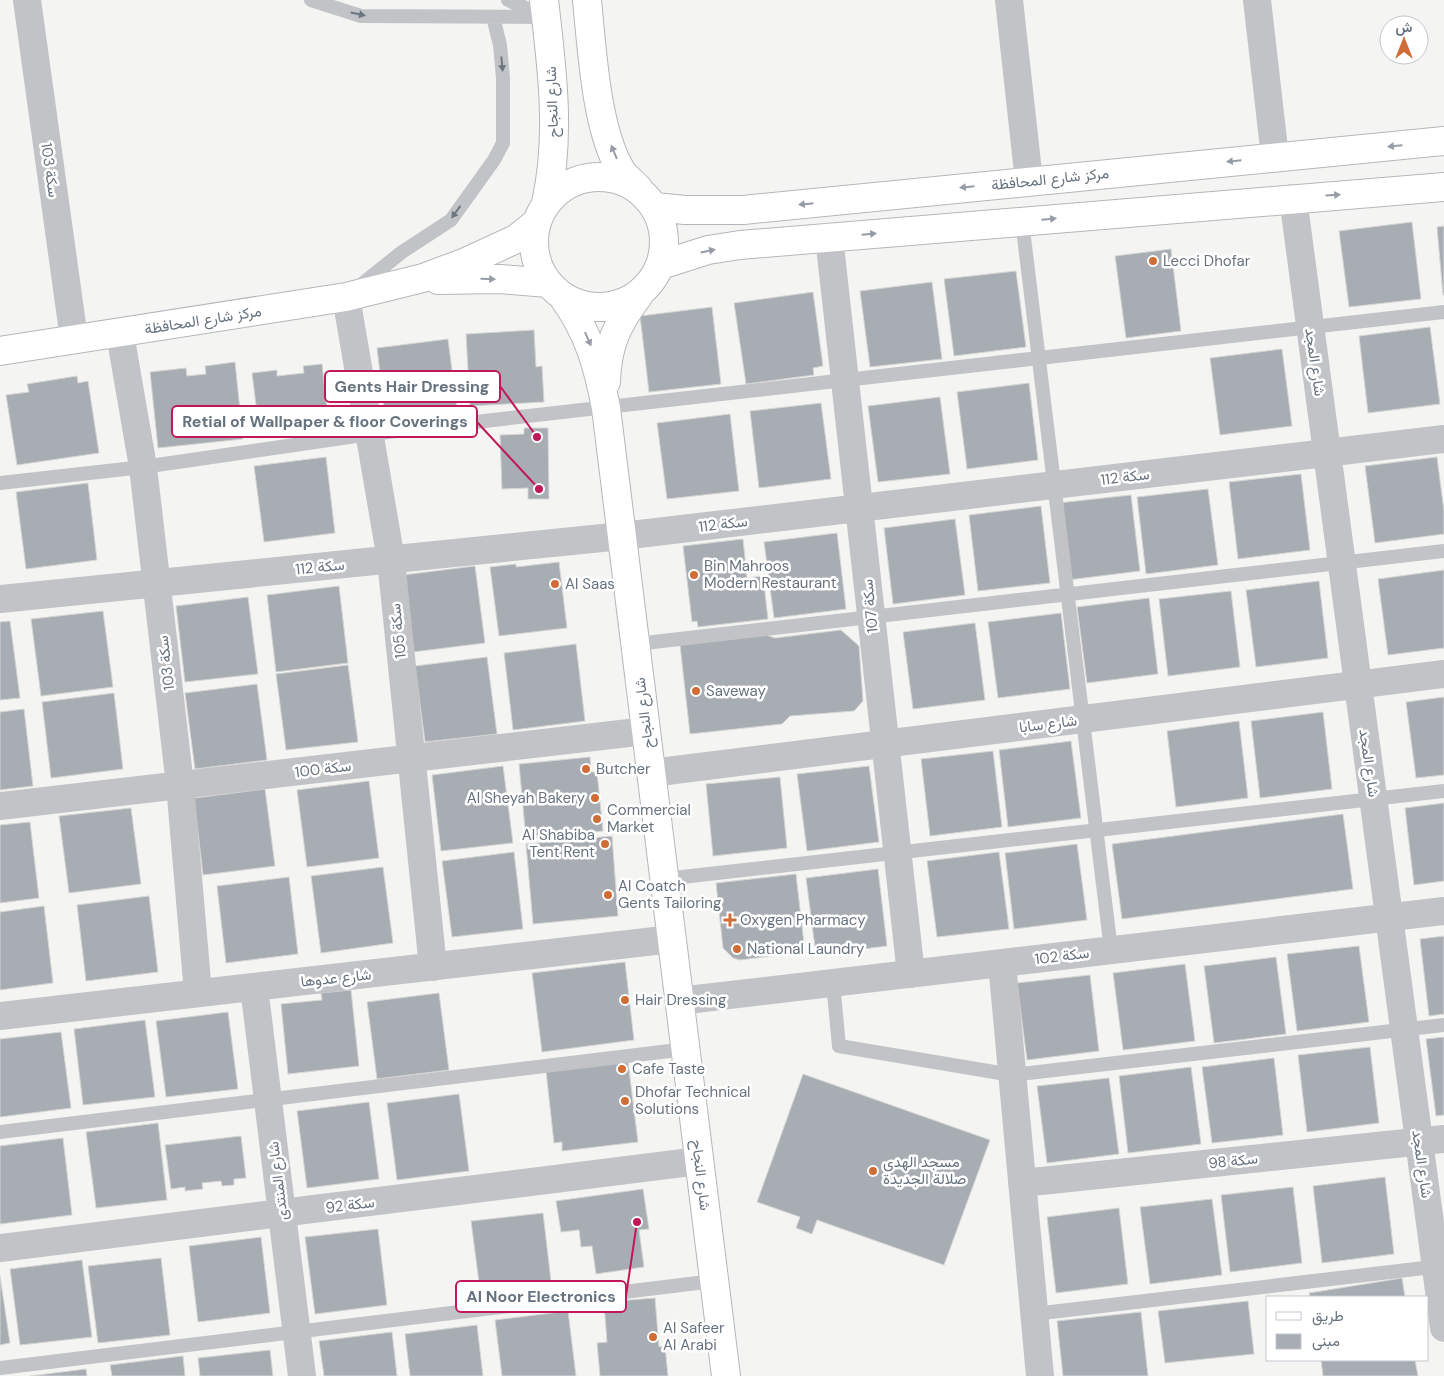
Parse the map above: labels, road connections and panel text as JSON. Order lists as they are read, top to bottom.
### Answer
{
  "streets": {
    "street": [
      "شارع النجاح",
      "سكة 103",
      "مركز شارع المحافظة",
      "شارع المجد",
      "سكة 112",
      "سكة 107",
      "سكة 105",
      "شارع سابا",
      "سكة 100",
      "سكة 102",
      "شارع عدوها",
      "سكة 98",
      "شارع المنتدى",
      "سكة 92"
    ]
  },
  "crossings": [
    ["شارع النجاح", "مركز شارع المحافظة"],
    ["شارع النجاح", "سكة 112"],
    ["شارع النجاح", "شارع سابا"],
    ["شارع النجاح", "سكة 100"],
    ["شارع النجاح", "سكة 102"],
    ["شارع النجاح", "شارع عدوها"],
    ["شارع النجاح", "سكة 92"],
    ["سكة 103", "مركز شارع المحافظة"],
    ["سكة 103", "سكة 112"],
    ["سكة 103", "سكة 100"],
    ["سكة 103", "شارع عدوها"],
    ["مركز شارع المحافظة", "سكة 105"],
    ["شارع المجد", "سكة 112"],
    ["شارع المجد", "شارع سابا"],
    ["شارع المجد", "سكة 102"],
    ["شارع المجد", "سكة 98"],
    ["سكة 112", "سكة 107"],
    ["سكة 112", "سكة 105"],
    ["سكة 107", "شارع سابا"],
    ["سكة 107", "سكة 102"],
    ["سكة 105", "سكة 100"],
    ["سكة 105", "شارع عدوها"],
    ["شارع عدوها", "شارع المنتدى"],
    ["شارع المنتدى", "سكة 92"]
  ],
  "places": {
    "other": [
      "Lecci Dhofar",
      "Gents Hair Dressing",
      "Retial of Wallpaper & floor Coverings",
      "Bin Mahroos Modern Restaurant",
      "Al Saas",
      "Saveway",
      "Butcher",
      "Al Sheyah Bakery",
      "Commercial Market",
      "Al Shabiba Tent Rent",
      "Al Coatch Gents Tailoring",
      "National Laundry",
      "Hair Dressing",
      "Cafe Taste",
      "Dhofar Technical Solutions",
      "مسجد الهدى صلالة الجديدة",
      "Al Noor Electronics",
      "Al Safeer Al Arabi"
    ],
    "health": ["Oxygen Pharmacy"]
  },
  "legend": ["طريق", "مبنى"],
  "north": "top"
}
